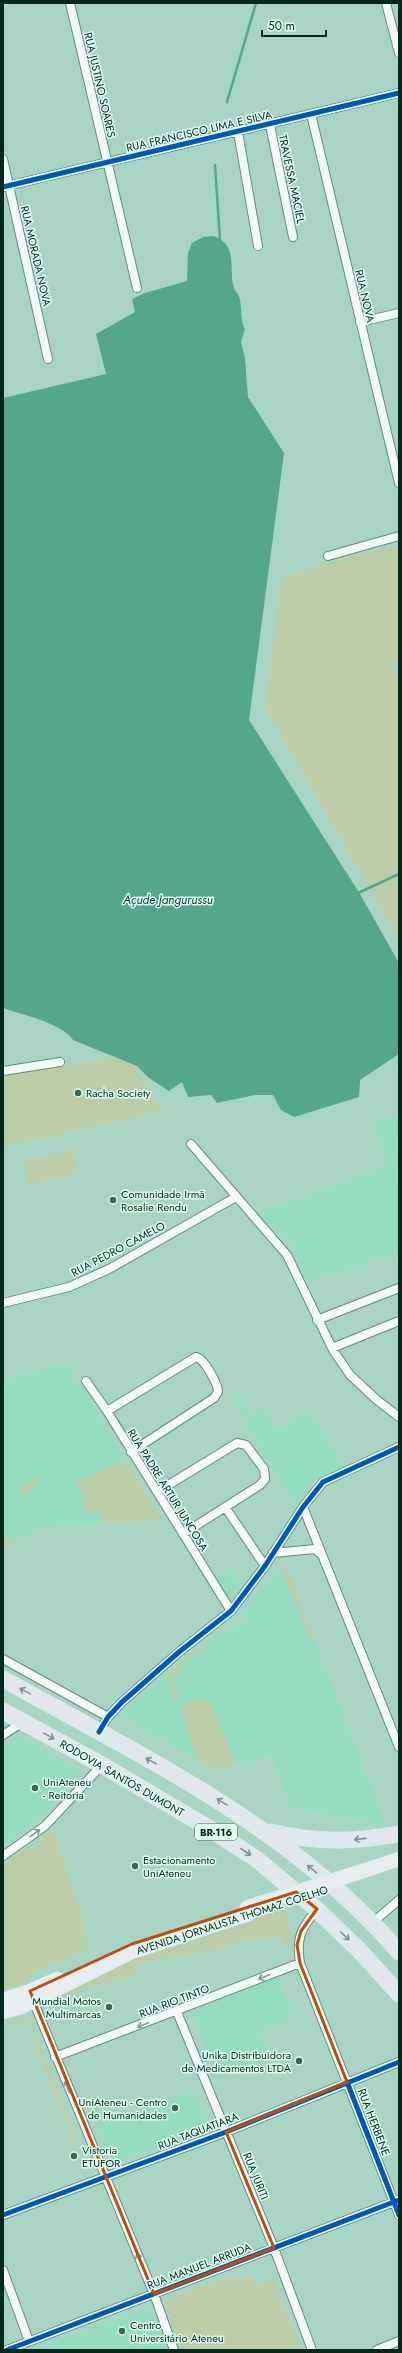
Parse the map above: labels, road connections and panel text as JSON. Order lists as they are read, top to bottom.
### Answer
{
  "streets": {
    "highway": ["RODOVIA SANTOS DUMONT", "BR-116"],
    "main road": ["AVENIDA JORNALISTA THOMAZ COELHO"],
    "street": [
      "RUA JUSTINO SOARES",
      "RUA FRANCISCO LIMA E SILVA",
      "TRAVESSA MACIEL",
      "RUA MORADA NOVA",
      "RUA NOVA",
      "RUA PEDRO CAMELO",
      "RUA PADRE ARTUR JUNCOSA",
      "RUA RIO TINTO",
      "RUA HERBENE",
      "RUA TAQUATIARA",
      "RUA JURITI",
      "RUA MANUEL ARRUDA"
    ]
  },
  "crossings": [
    ["RUA JUSTINO SOARES", "RUA FRANCISCO LIMA E SILVA"],
    ["RUA FRANCISCO LIMA E SILVA", "TRAVESSA MACIEL"],
    ["RUA FRANCISCO LIMA E SILVA", "RUA MORADA NOVA"],
    ["RUA FRANCISCO LIMA E SILVA", "RUA NOVA"],
    ["RODOVIA SANTOS DUMONT", "RUA HERBENE"],
    ["RUA RIO TINTO", "RUA HERBENE"],
    ["RUA RIO TINTO", "RUA JURITI"],
    ["RUA HERBENE", "RUA TAQUATIARA"],
    ["RUA HERBENE", "RUA MANUEL ARRUDA"],
    ["RUA TAQUATIARA", "RUA JURITI"],
    ["RUA JURITI", "RUA MANUEL ARRUDA"]
  ],
  "one_way": ["RUA RIO TINTO"],
  "water": ["Açude Jangurussu"],
  "places": [
    "Racha Society",
    "Comunidade Irmã Rosalie Rendu",
    "UniAteneu - Reitoria",
    "Estacionamento UniAteneu",
    "Mundial Motos Multimarcas",
    "Unika Distribuidora de Medicamentos LTDA",
    "UniAteneu - Centro de Humanidades",
    "Vistoria ETUFOR",
    "Centro Universitário Ateneu"
  ],
  "scale_bar": "50 m"
}
